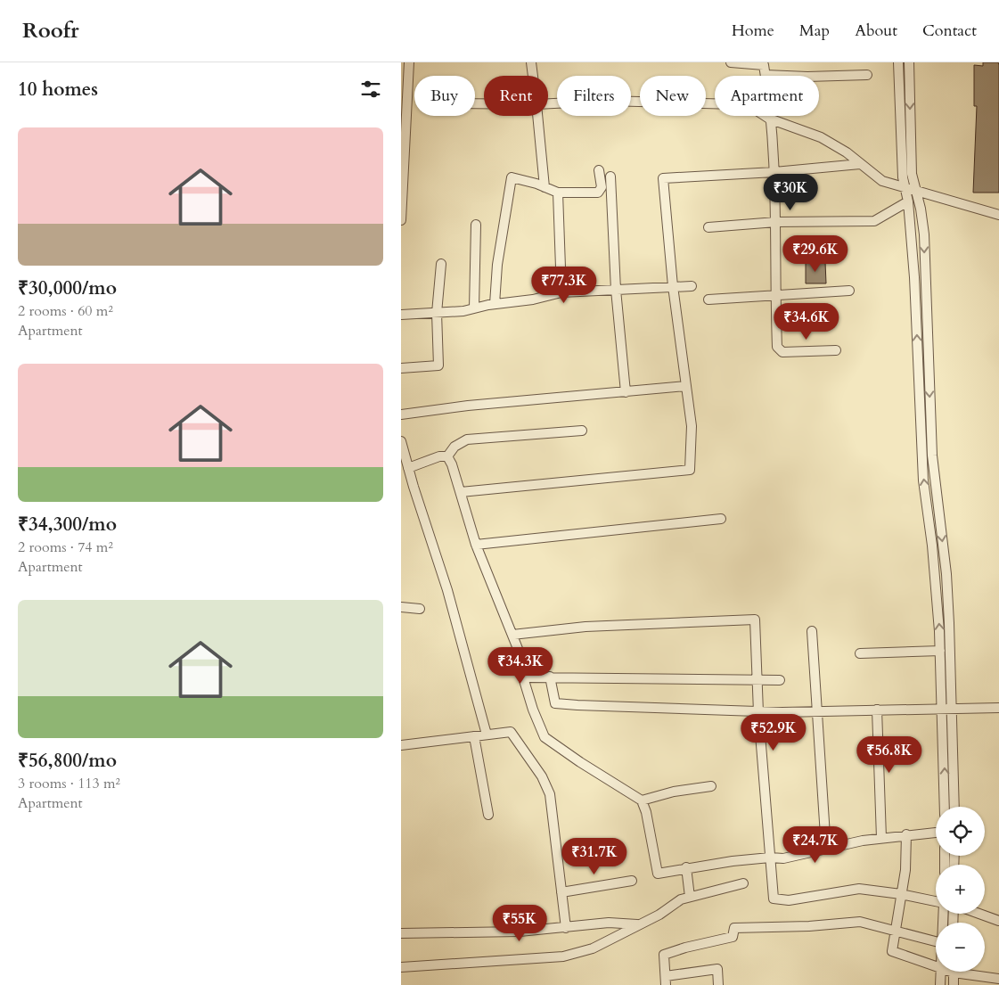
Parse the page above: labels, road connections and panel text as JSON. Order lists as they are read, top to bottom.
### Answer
{
  "page": {
    "header": "Roofr",
    "nav": [
      "Home",
      "Map",
      "About",
      "Contact"
    ],
    "heading": "10 homes",
    "chip": [
      "Buy",
      "Rent",
      "Filters",
      "New",
      "Apartment"
    ],
    "list": [
      {
        "name": "₹30,000/mo",
        "note": "2 rooms · 60 m² · Apartment"
      },
      {
        "name": "₹34,300/mo",
        "note": "2 rooms · 74 m² · Apartment"
      },
      {
        "name": "₹56,800/mo",
        "note": "3 rooms · 113 m² · Apartment"
      }
    ],
    "price": [
      "₹30K",
      "₹29.6K",
      "₹77.3K",
      "₹34.6K",
      "₹34.3K",
      "₹52.9K",
      "₹56.8K",
      "₹24.7K",
      "₹31.7K",
      "₹55K"
    ],
    "map_buttons": ["+", "−"]
  }
}
